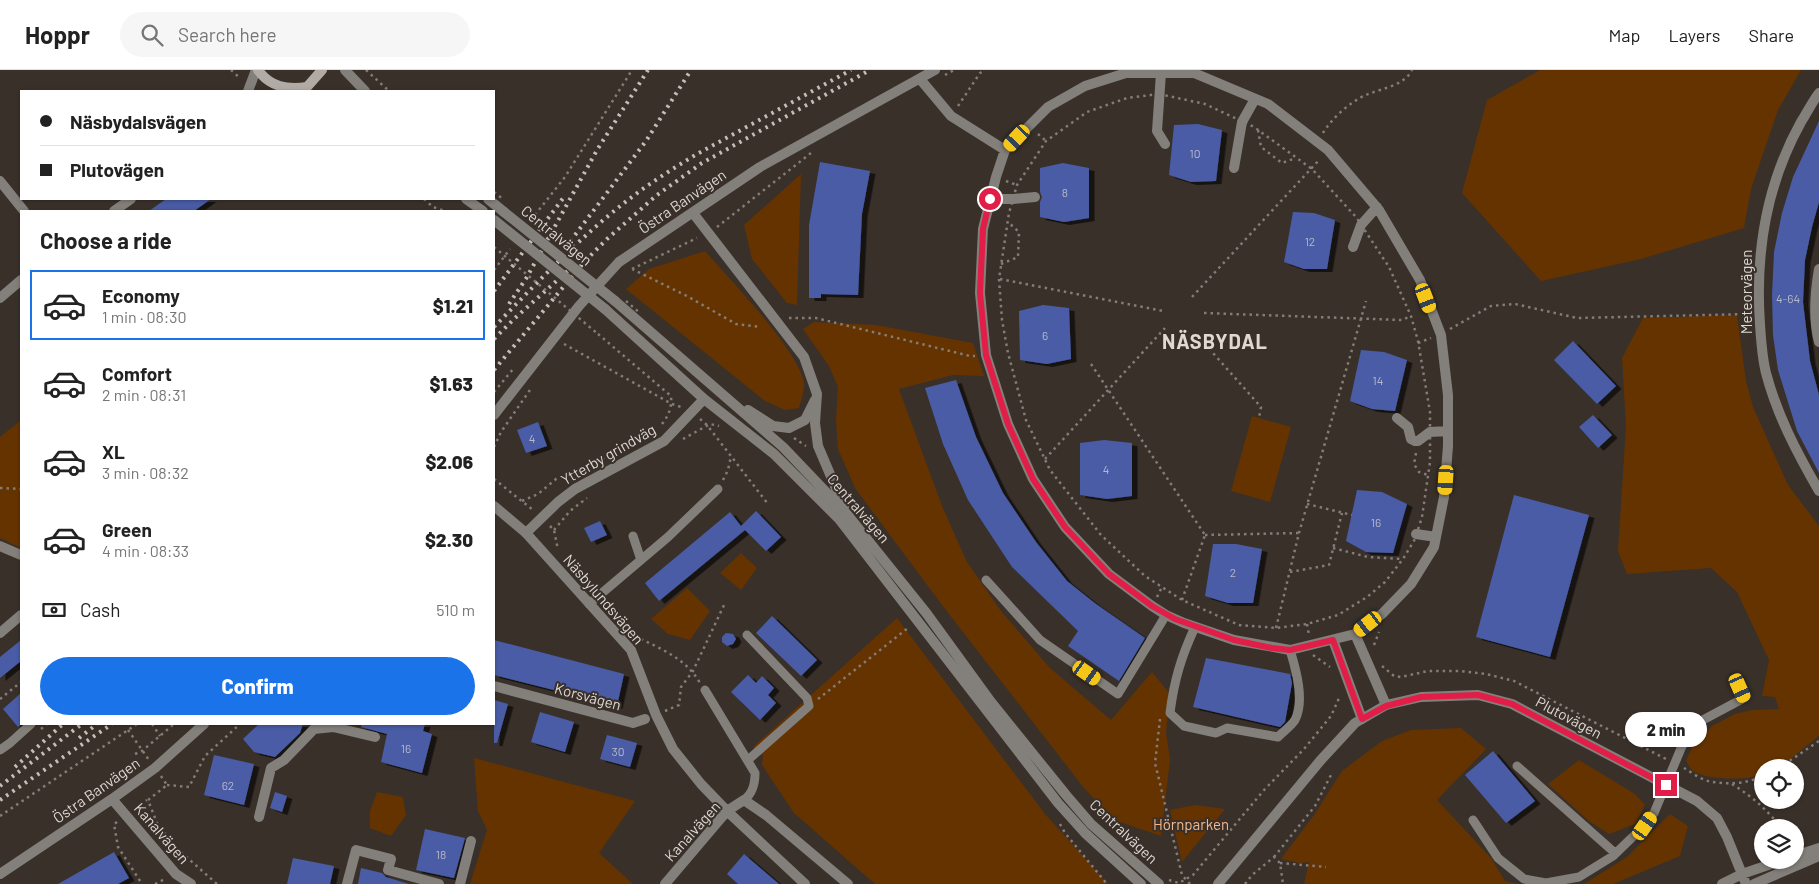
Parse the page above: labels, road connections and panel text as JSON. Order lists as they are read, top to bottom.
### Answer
{
  "streets": {
    "street": [
      "Östra Banvägen",
      "Centralvägen",
      "Meteorvägen",
      "Ytterby grindväg",
      "Näsbylundsvägen",
      "Korsvägen",
      "Plutovägen",
      "Kanalvägen"
    ]
  },
  "crossings": [
    ["Östra Banvägen", "Kanalvägen"],
    ["Centralvägen", "Ytterby grindväg"],
    ["Ytterby grindväg", "Näsbylundsvägen"],
    ["Näsbylundsvägen", "Kanalvägen"]
  ],
  "districts": ["NÄSBYDAL"],
  "parks": ["Hörnparken"],
  "house_numbers": [
    "10",
    "8",
    "12",
    "4-64",
    "6",
    "14",
    "4",
    "4",
    "16",
    "2",
    "16",
    "30",
    "62",
    "18"
  ],
  "page": {
    "header": "Hoppr",
    "search": "Search here",
    "nav": ["Map", "Layers", "Share"],
    "banner": ["Näsbydalsvägen", "Plutovägen"],
    "heading": "Choose a ride",
    "list": [
      {
        "name": "Economy",
        "note": "1 min · 08:30",
        "value": "$1.21"
      },
      {
        "name": "Comfort",
        "note": "2 min · 08:31",
        "value": "$1.63"
      },
      {
        "name": "XL",
        "note": "3 min · 08:32",
        "value": "$2.06"
      },
      {
        "name": "Green",
        "note": "4 min · 08:33",
        "value": "$2.30"
      }
    ],
    "pay": ["Cash", "510 m"],
    "buttons": "Confirm",
    "bubble": "2 min"
  }
}
